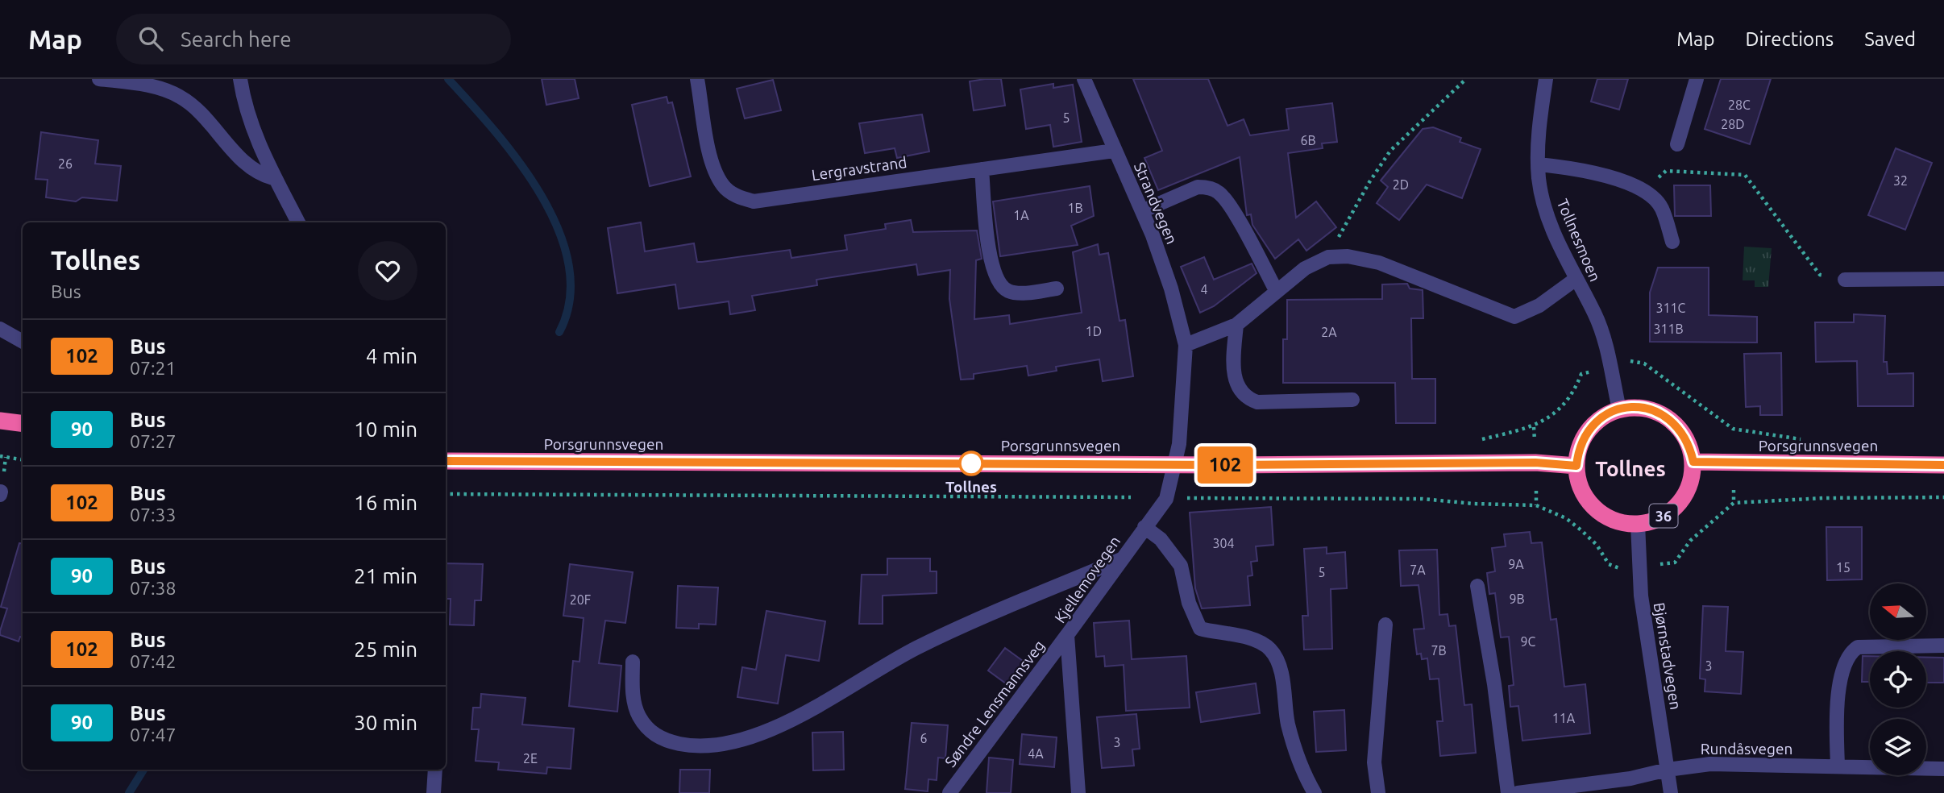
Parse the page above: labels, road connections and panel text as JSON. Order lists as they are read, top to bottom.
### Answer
{
  "streets": {
    "highway": ["Porsgrunnsvegen", "36"],
    "street": [
      "Lergravstrand",
      "Strandvegen",
      "Tollnesmoen",
      "Kjellemovegen",
      "Bjørnstadvegen",
      "Søndre Lensmannsveg",
      "Rundåsvegen"
    ]
  },
  "crossings": [
    ["Lergravstrand", "Strandvegen"],
    ["Strandvegen", "Porsgrunnsvegen"],
    ["Strandvegen", "Kjellemovegen"],
    ["Tollnesmoen", "Porsgrunnsvegen"],
    ["Tollnesmoen", "36"],
    ["Tollnesmoen", "Bjørnstadvegen"],
    ["Porsgrunnsvegen", "36"],
    ["Porsgrunnsvegen", "Kjellemovegen"],
    ["Porsgrunnsvegen", "Bjørnstadvegen"],
    ["36", "Bjørnstadvegen"],
    ["Kjellemovegen", "Søndre Lensmannsveg"],
    ["Bjørnstadvegen", "Rundåsvegen"]
  ],
  "districts": ["Tollnes"],
  "places": ["Tollnes"],
  "lines": ["bus line 102"],
  "house_numbers": [
    "28C",
    "5",
    "28D",
    "6B",
    "26",
    "32",
    "2D",
    "1B",
    "1A",
    "4",
    "311C",
    "311B",
    "1D",
    "2A",
    "304",
    "9A",
    "15",
    "7A",
    "5",
    "9B",
    "20F",
    "9C",
    "7B",
    "3",
    "11A",
    "6",
    "3",
    "4A",
    "2E"
  ],
  "north": "left",
  "page": {
    "header": "Map",
    "search": "Search here",
    "nav": ["Map", "Directions", "Saved"],
    "on_map": "102",
    "heading": ["Tollnes", "Bus"],
    "list": [
      {
        "mark": "102",
        "name": "Bus",
        "note": "07:21",
        "value": "4 min"
      },
      {
        "mark": "90",
        "name": "Bus",
        "note": "07:27",
        "value": "10 min"
      },
      {
        "mark": "102",
        "name": "Bus",
        "note": "07:33",
        "value": "16 min"
      },
      {
        "mark": "90",
        "name": "Bus",
        "note": "07:38",
        "value": "21 min"
      },
      {
        "mark": "102",
        "name": "Bus",
        "note": "07:42",
        "value": "25 min"
      },
      {
        "mark": "90",
        "name": "Bus",
        "note": "07:47",
        "value": "30 min"
      }
    ]
  }
}
